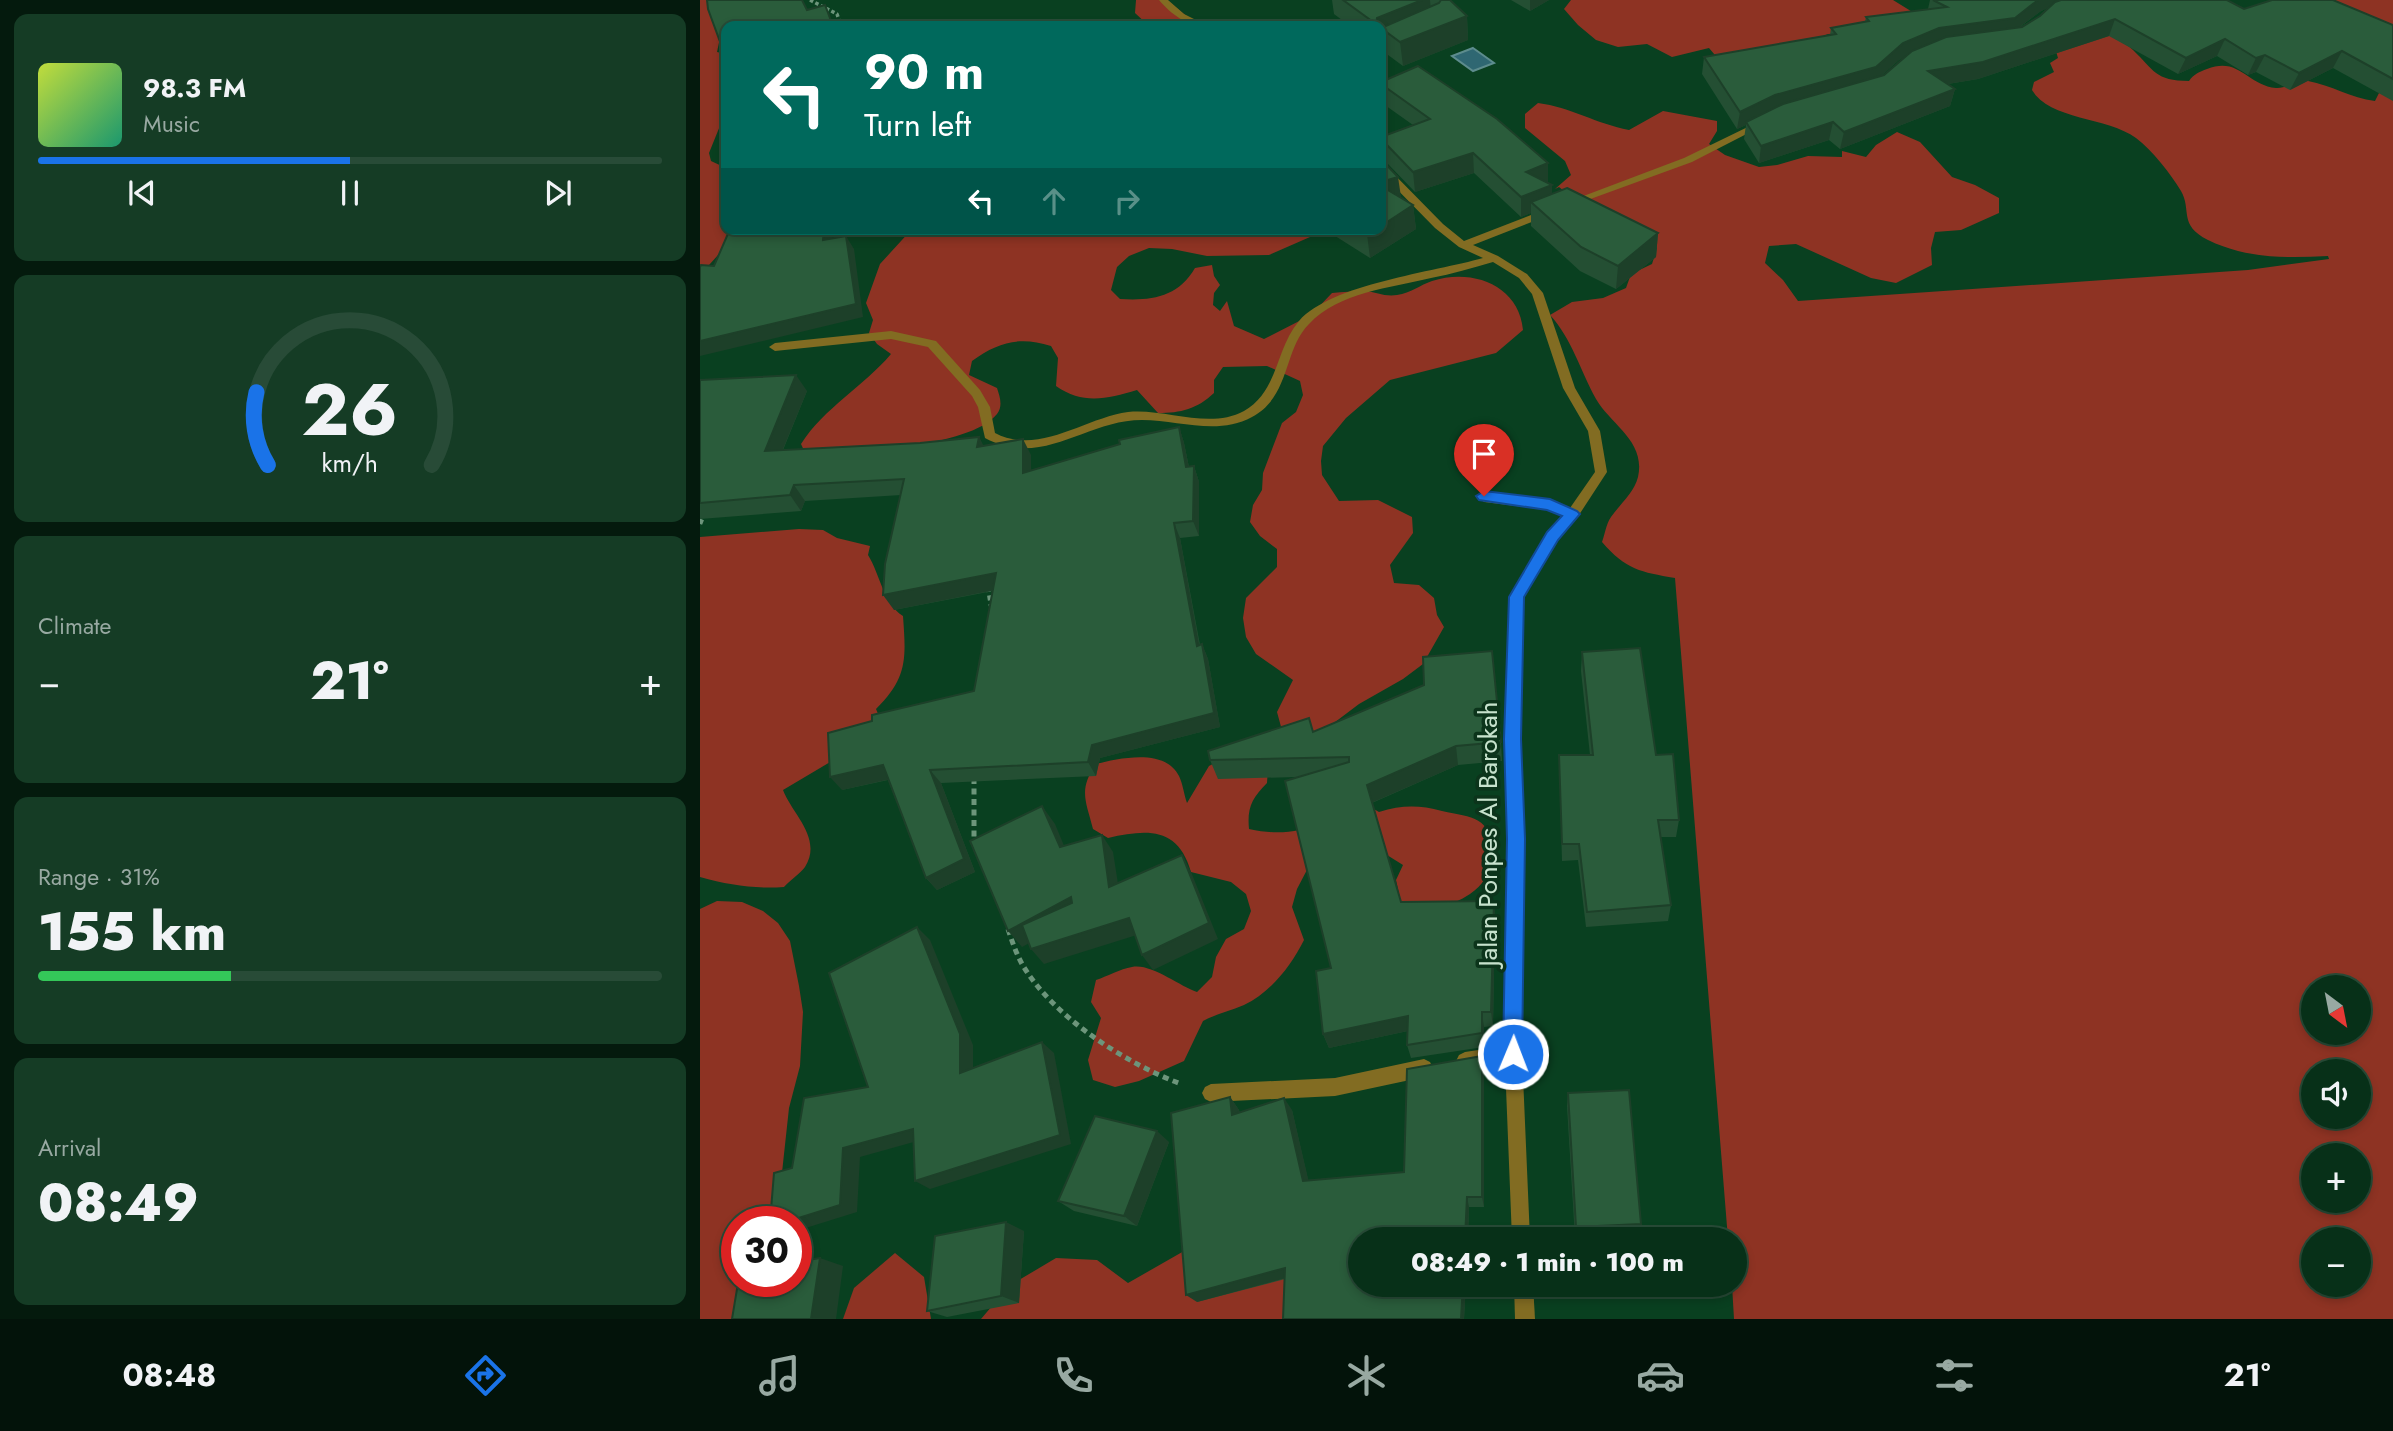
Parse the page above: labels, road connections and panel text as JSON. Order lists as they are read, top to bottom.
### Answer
{
  "streets": {
    "street": ["Jalan Ponpes Al Barokah"]
  },
  "north": "bottom right",
  "page": {
    "turn": ["90 m", "Turn left"],
    "song": ["98.3 FM", "Music"],
    "tile": [
      "Climate",
      ["Range · 31%", "155 km"],
      ["Arrival", "08:49"]
    ],
    "heat": ["−", "21°", "+"],
    "map_buttons": ["+", "−"],
    "limit": "30",
    "trip": "08:49 · 1 min · 100 m",
    "tabs": ["08:48", "21°"],
    "gauge": ["26", "km/h"]
  }
}
